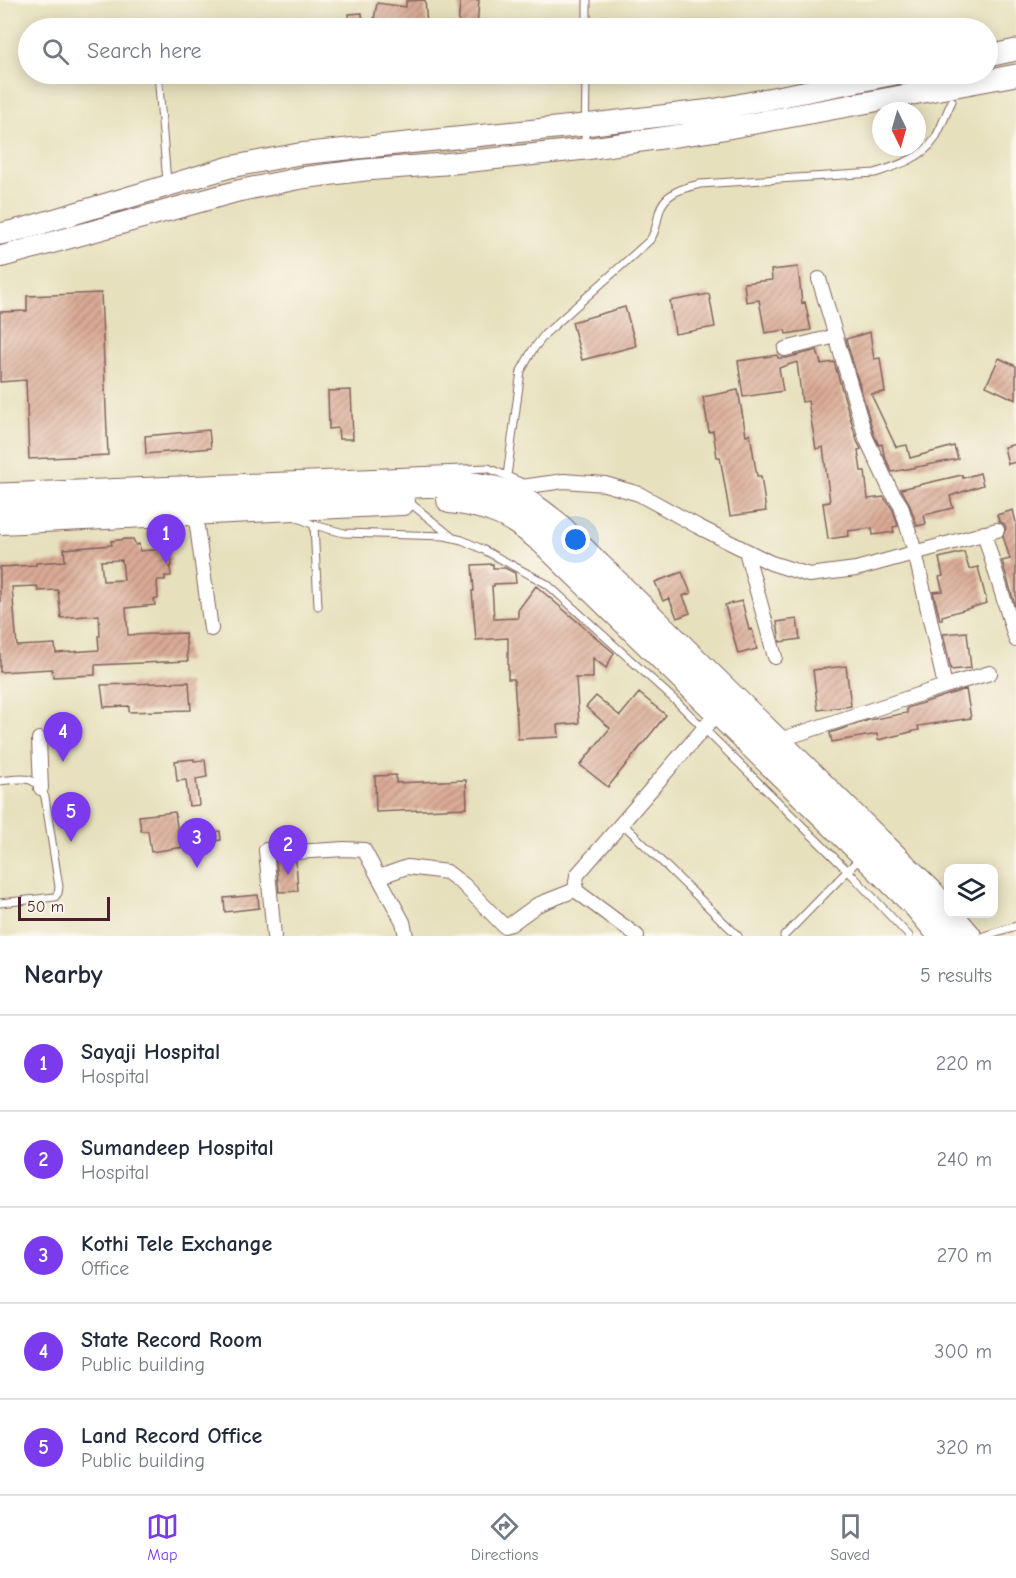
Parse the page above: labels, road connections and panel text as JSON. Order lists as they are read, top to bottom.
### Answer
{
  "scale_bar": "50 m",
  "north": "bottom",
  "page": {
    "search": "Search here",
    "pins": [
      "1",
      "4",
      "5",
      "3",
      "2"
    ],
    "scale": "50 m",
    "heading": ["Nearby", "5 results"],
    "list": [
      {
        "mark": "1",
        "name": "Sayaji Hospital",
        "note": "Hospital",
        "value": "220 m"
      },
      {
        "mark": "2",
        "name": "Sumandeep Hospital",
        "note": "Hospital",
        "value": "240 m"
      },
      {
        "mark": "3",
        "name": "Kothi Tele Exchange",
        "note": "Office",
        "value": "270 m"
      },
      {
        "mark": "4",
        "name": "State Record Room",
        "note": "Public building",
        "value": "300 m"
      },
      {
        "mark": "5",
        "name": "Land Record Office",
        "note": "Public building",
        "value": "320 m"
      }
    ],
    "nav": ["Map", "Directions", "Saved"]
  }
}
